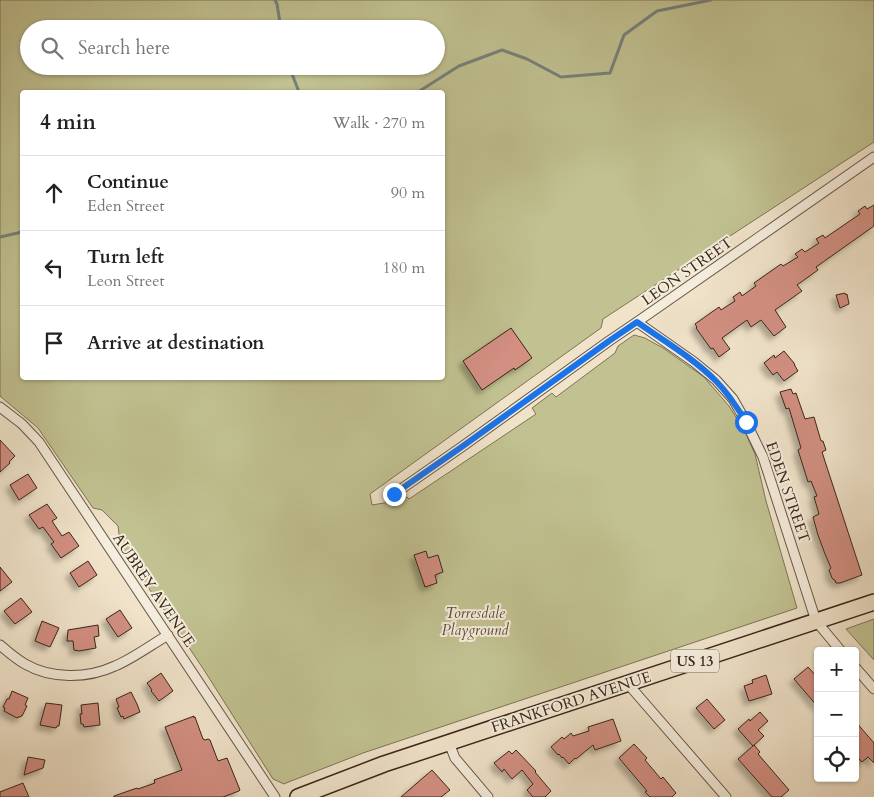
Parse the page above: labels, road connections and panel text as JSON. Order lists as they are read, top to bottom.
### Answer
{
  "streets": {
    "main road": ["US 13", "FRANKFORD AVENUE"],
    "street": ["LEON STREET", "EDEN STREET", "AUBREY AVENUE"]
  },
  "crossings": [
    ["LEON STREET", "EDEN STREET"],
    ["EDEN STREET", "FRANKFORD AVENUE"]
  ],
  "parks": ["Torresdale Playground"],
  "page": {
    "search": "Search here",
    "heading": ["4 min", "Walk · 270 m"],
    "list": [
      ["Continue", "Eden Street", "90 m"],
      ["Turn left", "Leon Street", "180 m"],
      "Arrive at destination"
    ],
    "map_buttons": ["+", "−"]
  }
}
